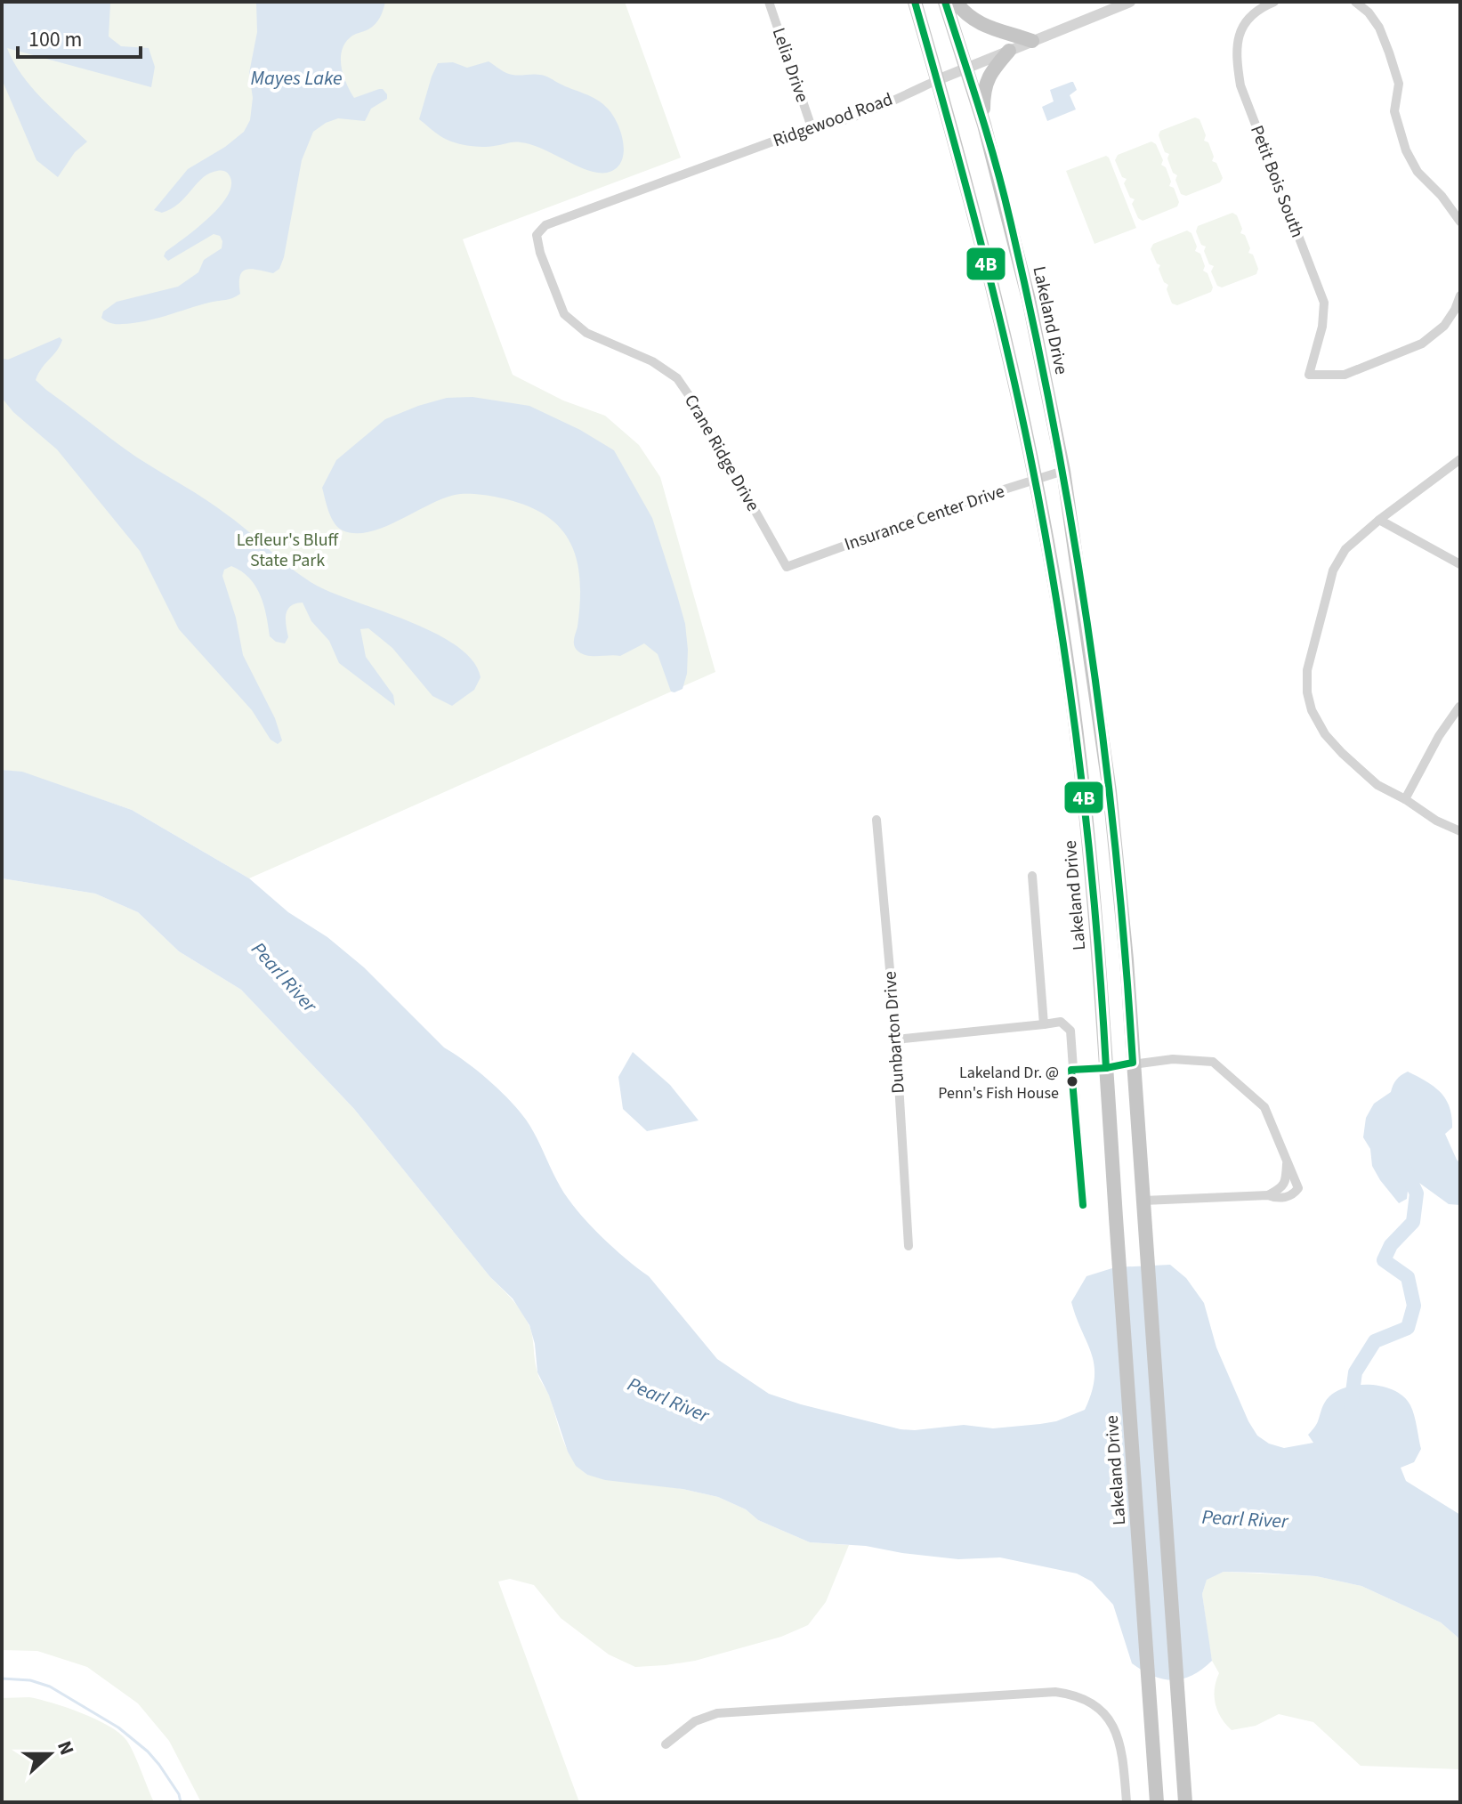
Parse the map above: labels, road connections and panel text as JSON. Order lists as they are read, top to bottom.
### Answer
{
  "streets": {
    "highway": ["Lakeland Drive"],
    "street": [
      "Lelia Drive",
      "Ridgewood Road",
      "Petit Bois South",
      "Crane Ridge Drive",
      "Insurance Center Drive",
      "Dunbarton Drive"
    ]
  },
  "crossings": [
    ["Lelia Drive", "Ridgewood Road"],
    ["Ridgewood Road", "Lakeland Drive"],
    ["Ridgewood Road", "Crane Ridge Drive"],
    ["Lakeland Drive", "Insurance Center Drive"],
    ["Crane Ridge Drive", "Insurance Center Drive"]
  ],
  "water": ["Mayes Lake", "Pearl River"],
  "parks": ["Lefleur's Bluff State Park"],
  "places": ["Lakeland Dr. @ Penn's Fish House"],
  "lines": ["transit line 4B"],
  "scale_bar": "100 m",
  "north": "right"
}
